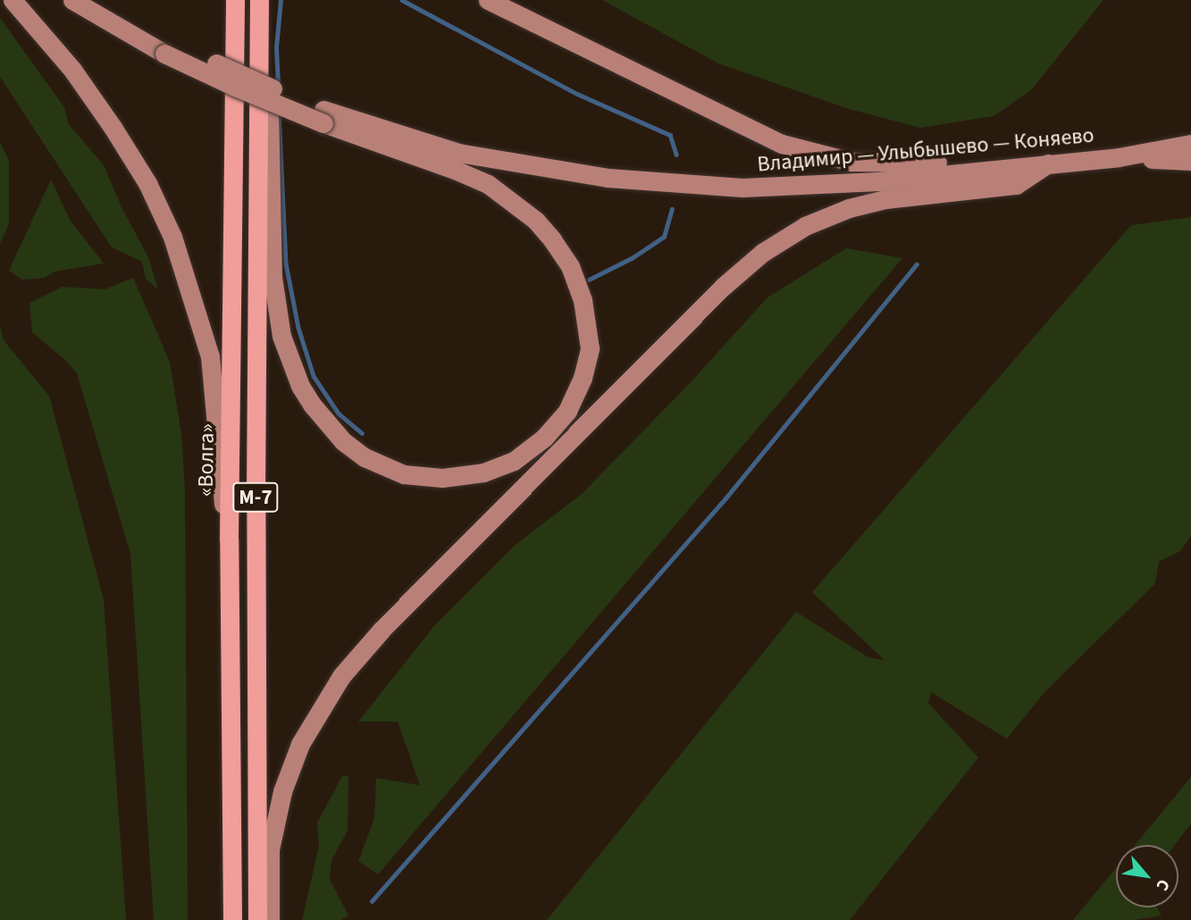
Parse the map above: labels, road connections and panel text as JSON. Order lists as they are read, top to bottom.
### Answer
{
  "streets": {
    "highway": ["«Волга»", "М-7"],
    "main road": ["Владимир — Улыбышево — Коняево"]
  },
  "north": "bottom right"
}
